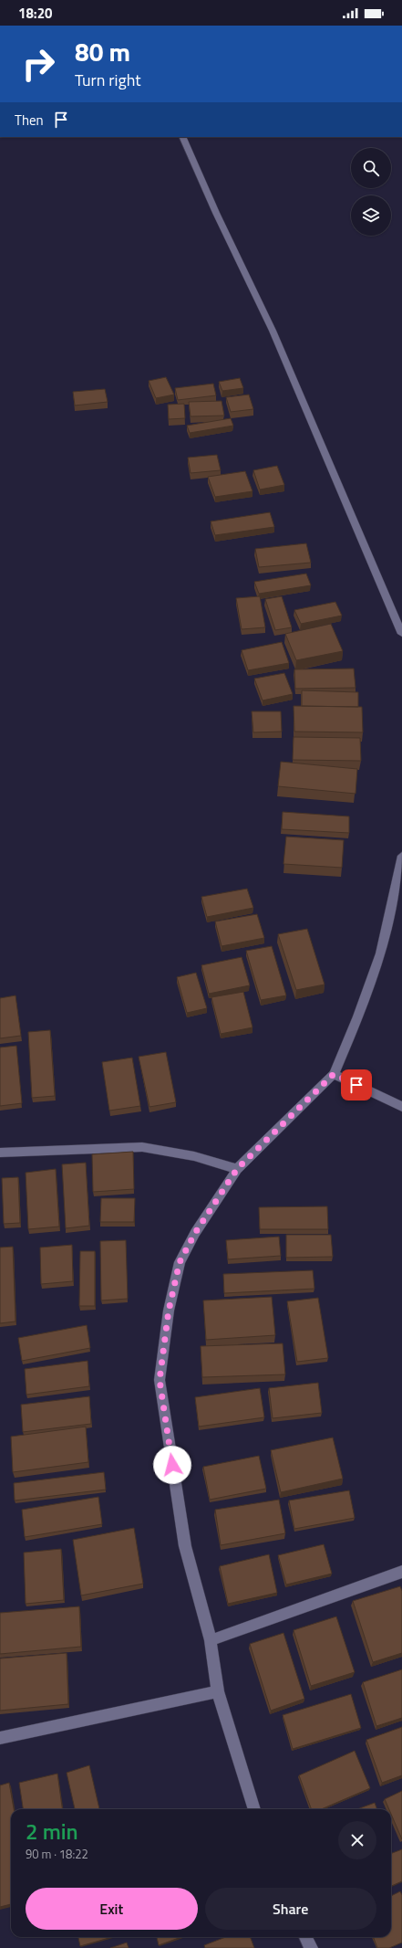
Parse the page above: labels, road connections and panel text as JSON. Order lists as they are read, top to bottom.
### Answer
{
  "page": {
    "status": "18:20",
    "turn": ["80 m", "Turn right"],
    "then": "Then",
    "heading": ["2 min", "90 m · 18:22"],
    "buttons": ["Exit", "Share"]
  }
}
